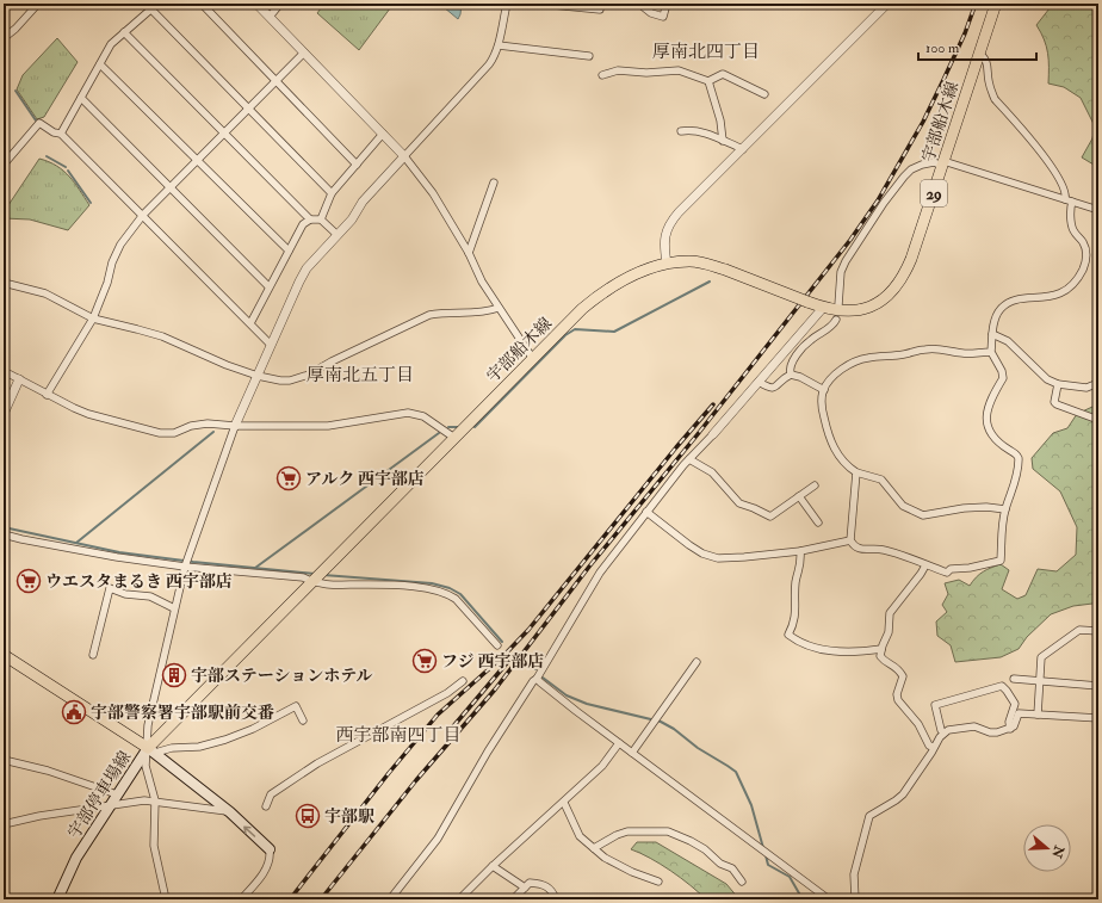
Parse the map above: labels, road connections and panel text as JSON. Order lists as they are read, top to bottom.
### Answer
{
  "streets": {
    "main road": ["宇部船木線", "29", "宇部停車場線"]
  },
  "crossings": [
    ["宇部船木線", "宇部停車場線"]
  ],
  "districts": ["厚南北四丁目", "厚南北五丁目", "西宇部南四丁目"],
  "places": {
    "supermarket": ["アルク 西宇部店", "ウエスタまるき 西宇部店", "フジ 西宇部店"],
    "building": ["宇部ステーションホテル"],
    "public building": ["宇部警察署宇部駅前交番"],
    "bus stop": ["宇部駅"]
  },
  "scale_bar": "100 m",
  "north": "right"
}
